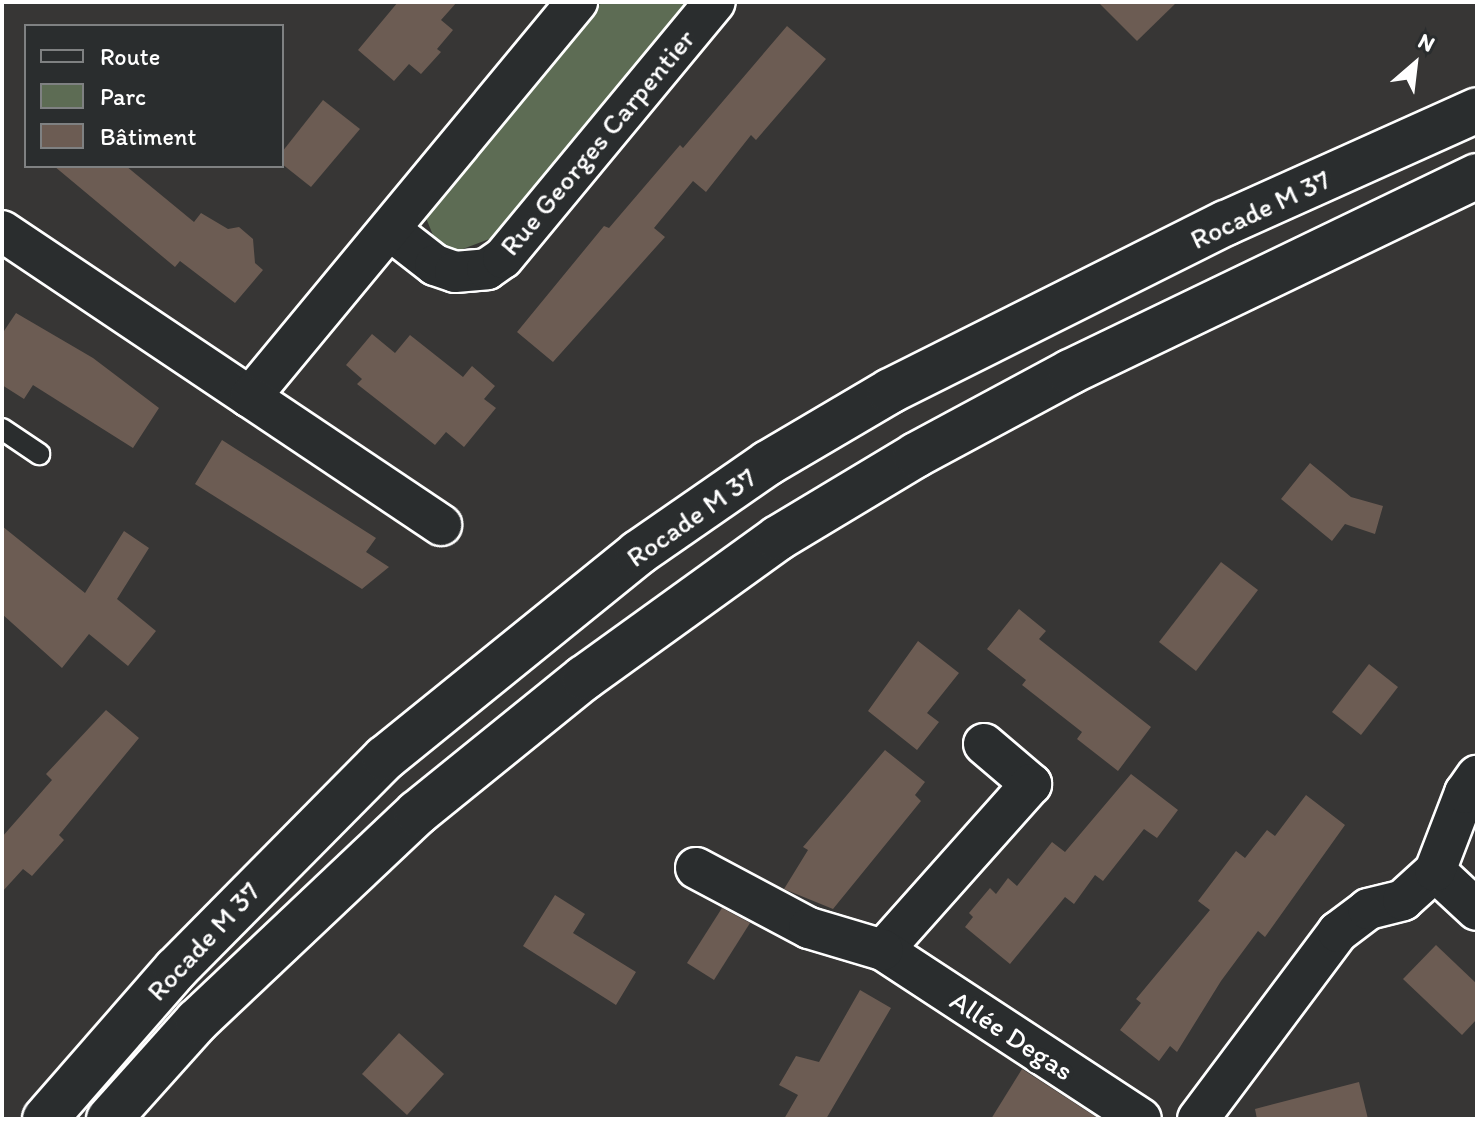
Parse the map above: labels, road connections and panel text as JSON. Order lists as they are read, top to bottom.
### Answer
{
  "streets": {
    "highway": ["Rocade M 37"],
    "street": ["Rue Georges Carpentier", "Allée Degas"]
  },
  "legend": ["Route", "Parc", "Bâtiment"],
  "north": "top right"
}
